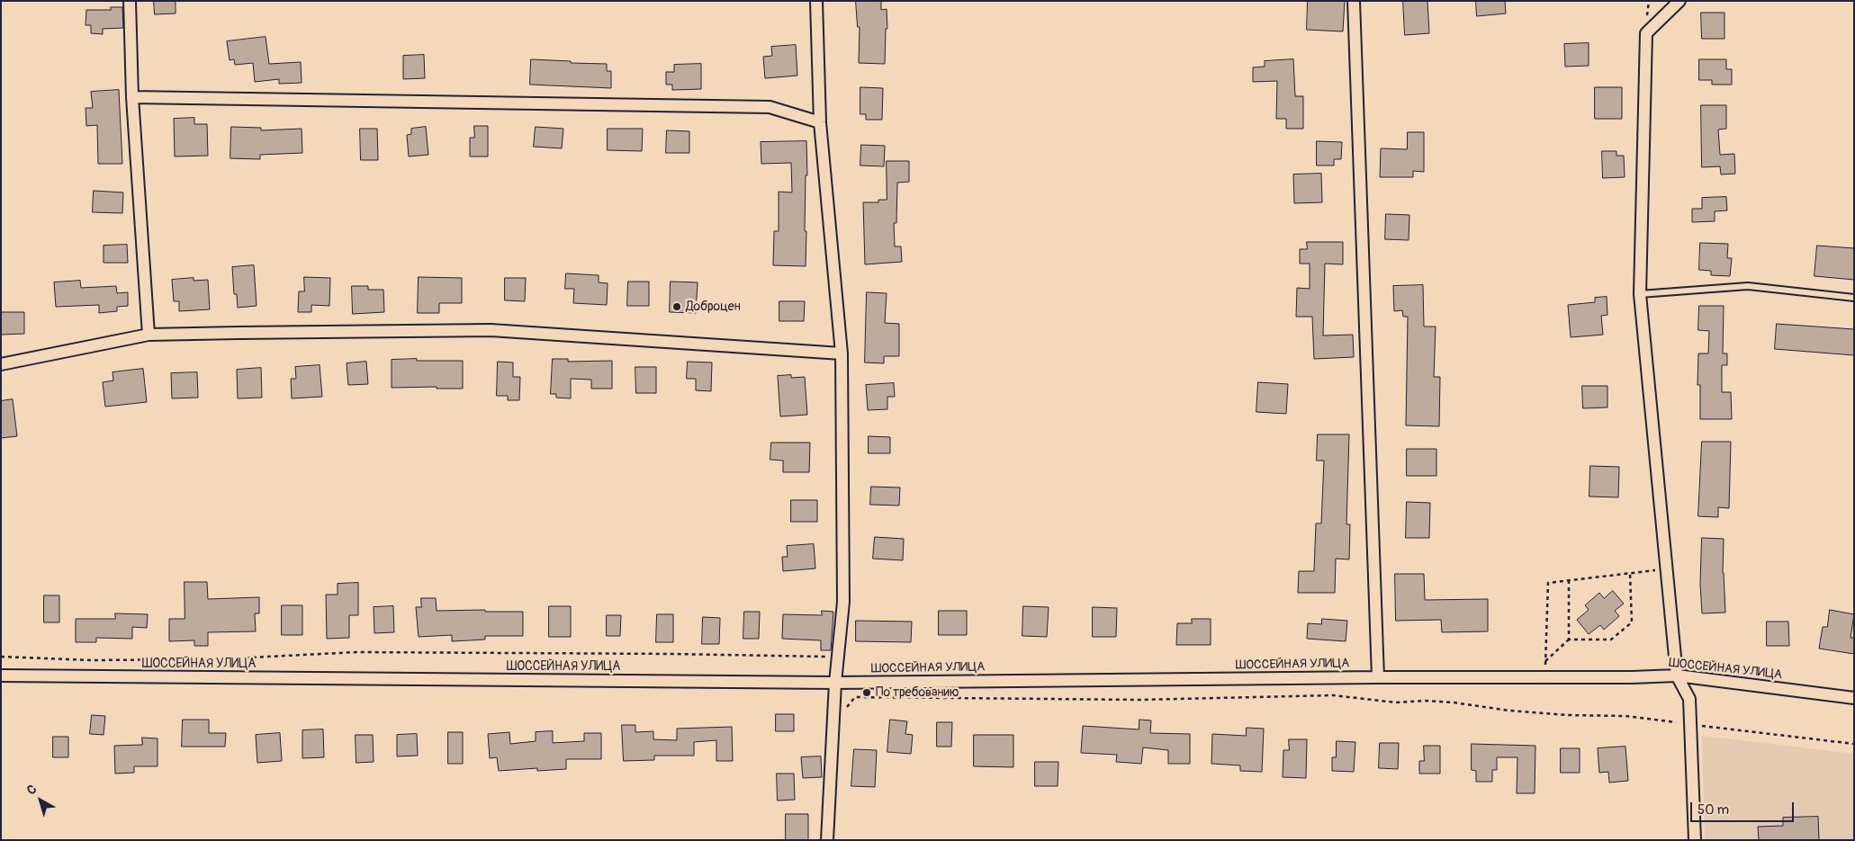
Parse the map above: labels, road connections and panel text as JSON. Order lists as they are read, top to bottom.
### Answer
{
  "streets": {
    "street": ["ШОССЕЙНАЯ УЛИЦА"]
  },
  "places": ["Доброцен", "По требованию"],
  "scale_bar": "50 m",
  "north": "top left"
}
